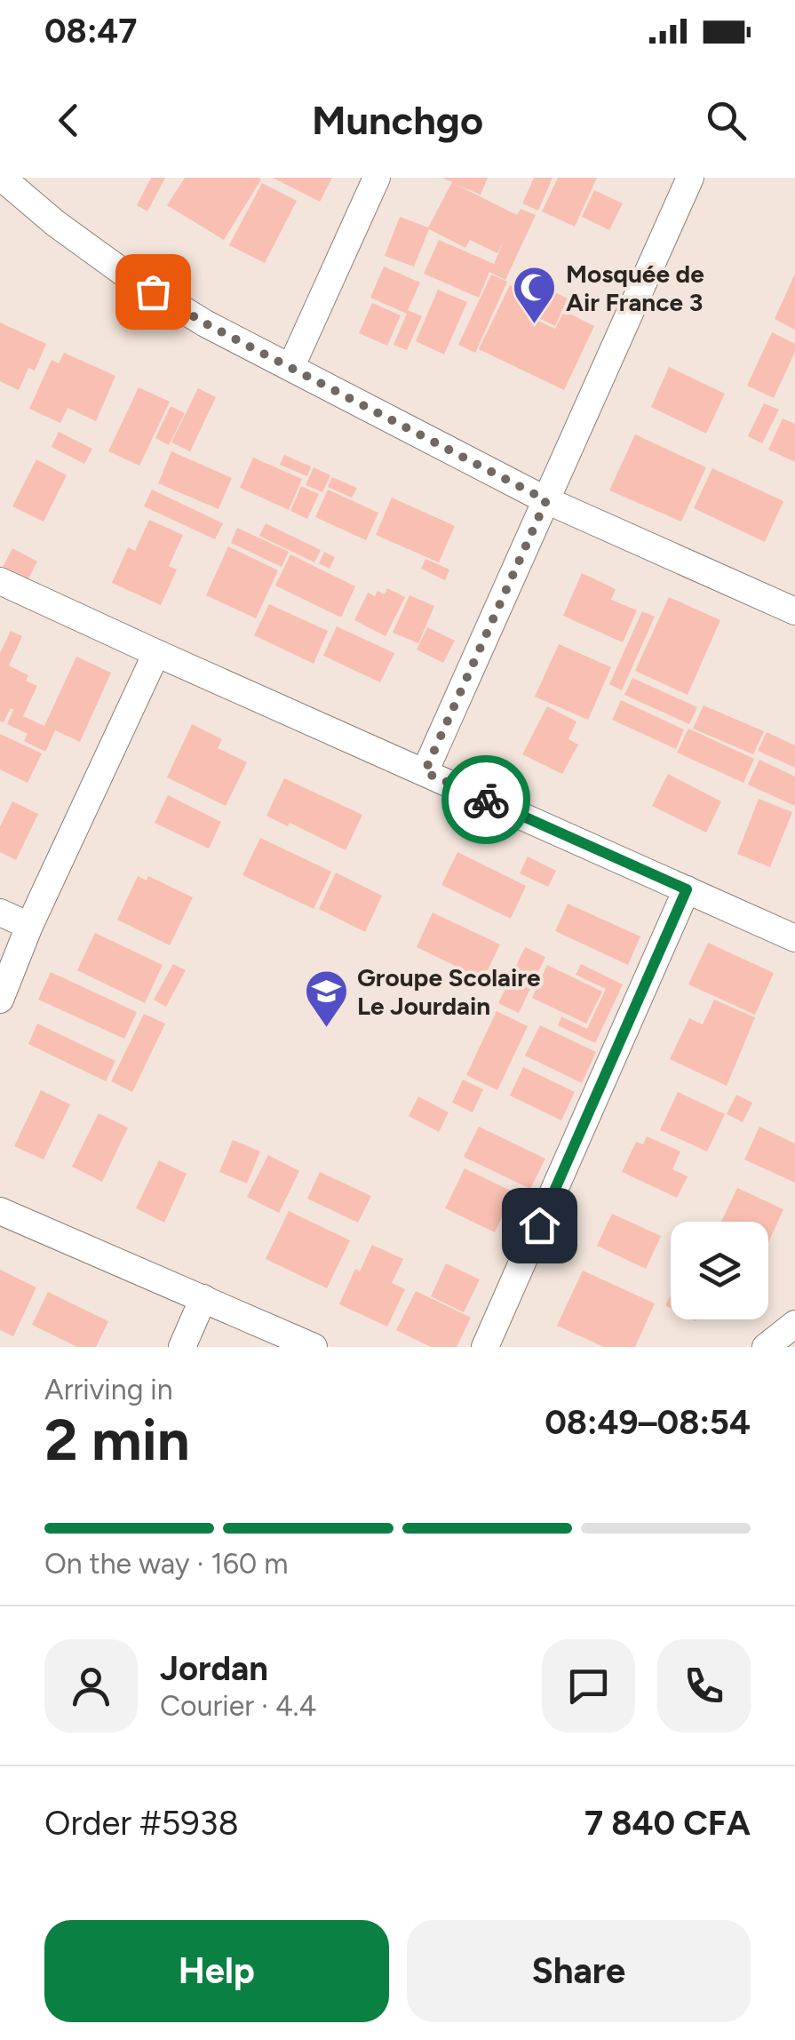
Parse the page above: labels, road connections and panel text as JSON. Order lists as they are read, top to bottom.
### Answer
{
  "places": {
    "mosque": ["Mosquée de Air France 3"],
    "school or university": ["Groupe Scolaire Le Jourdain"]
  },
  "page": {
    "status": "08:47",
    "header": "Munchgo",
    "heading": ["2 min", "Arriving in", "08:49–08:54"],
    "panel": [
      "Jordan",
      "Courier · 4.4",
      "Order #5938",
      "7 840 CFA"
    ],
    "bar": "On the way · 160 m",
    "buttons": ["Help", "Share"]
  }
}
